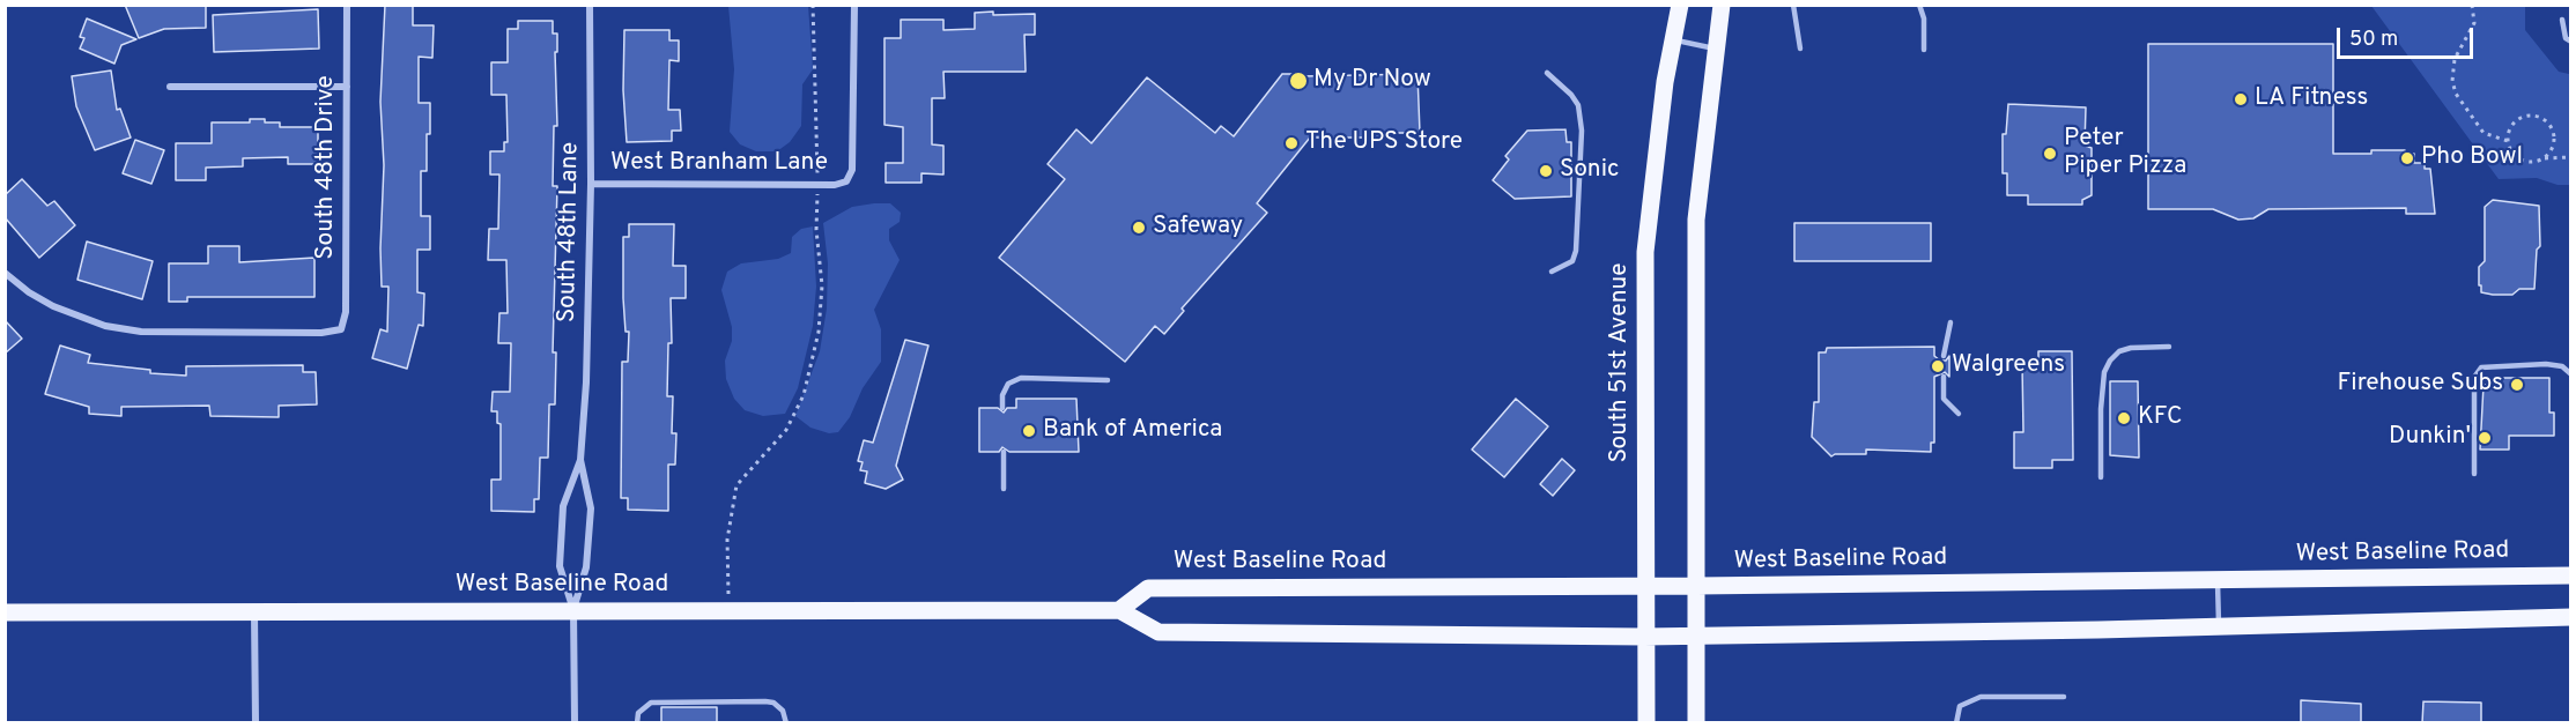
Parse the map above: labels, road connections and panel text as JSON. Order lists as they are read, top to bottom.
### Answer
{
  "streets": {
    "main road": ["South 51st Avenue", "West Baseline Road"],
    "street": ["West Branham Lane", "South 48th Drive", "South 48th Lane"]
  },
  "crossings": [
    ["West Branham Lane", "South 48th Lane"],
    ["South 48th Lane", "West Baseline Road"],
    ["South 51st Avenue", "West Baseline Road"]
  ],
  "places": [
    "My Dr Now",
    "LA Fitness",
    "The UPS Store",
    "Peter Piper Pizza",
    "Pho Bowl",
    "Sonic",
    "Safeway",
    "Walgreens",
    "Firehouse Subs",
    "KFC",
    "Bank of America",
    "Dunkin'"
  ],
  "scale_bar": "50 m"
}
